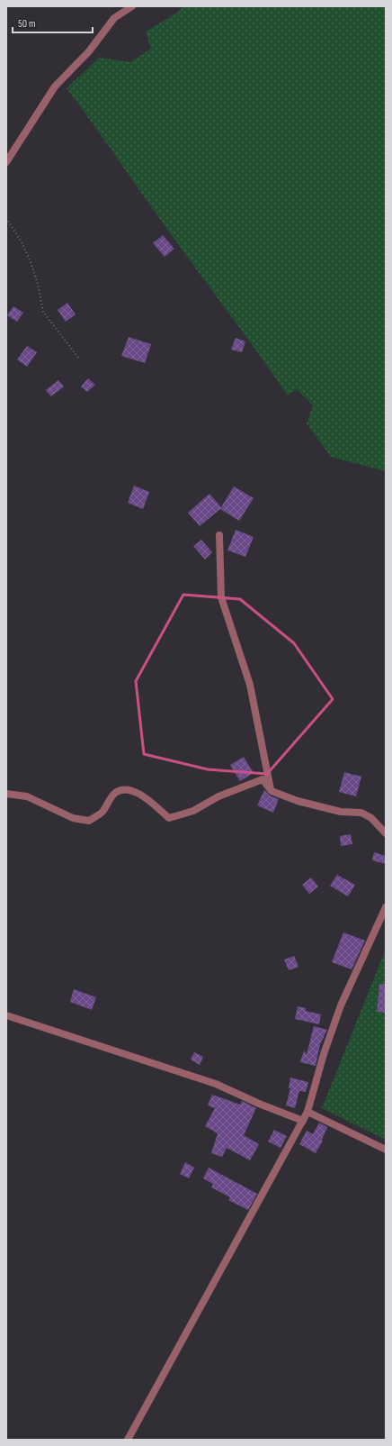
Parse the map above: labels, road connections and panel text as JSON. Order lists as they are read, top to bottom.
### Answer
{
  "scale_bar": "50 m"
}
